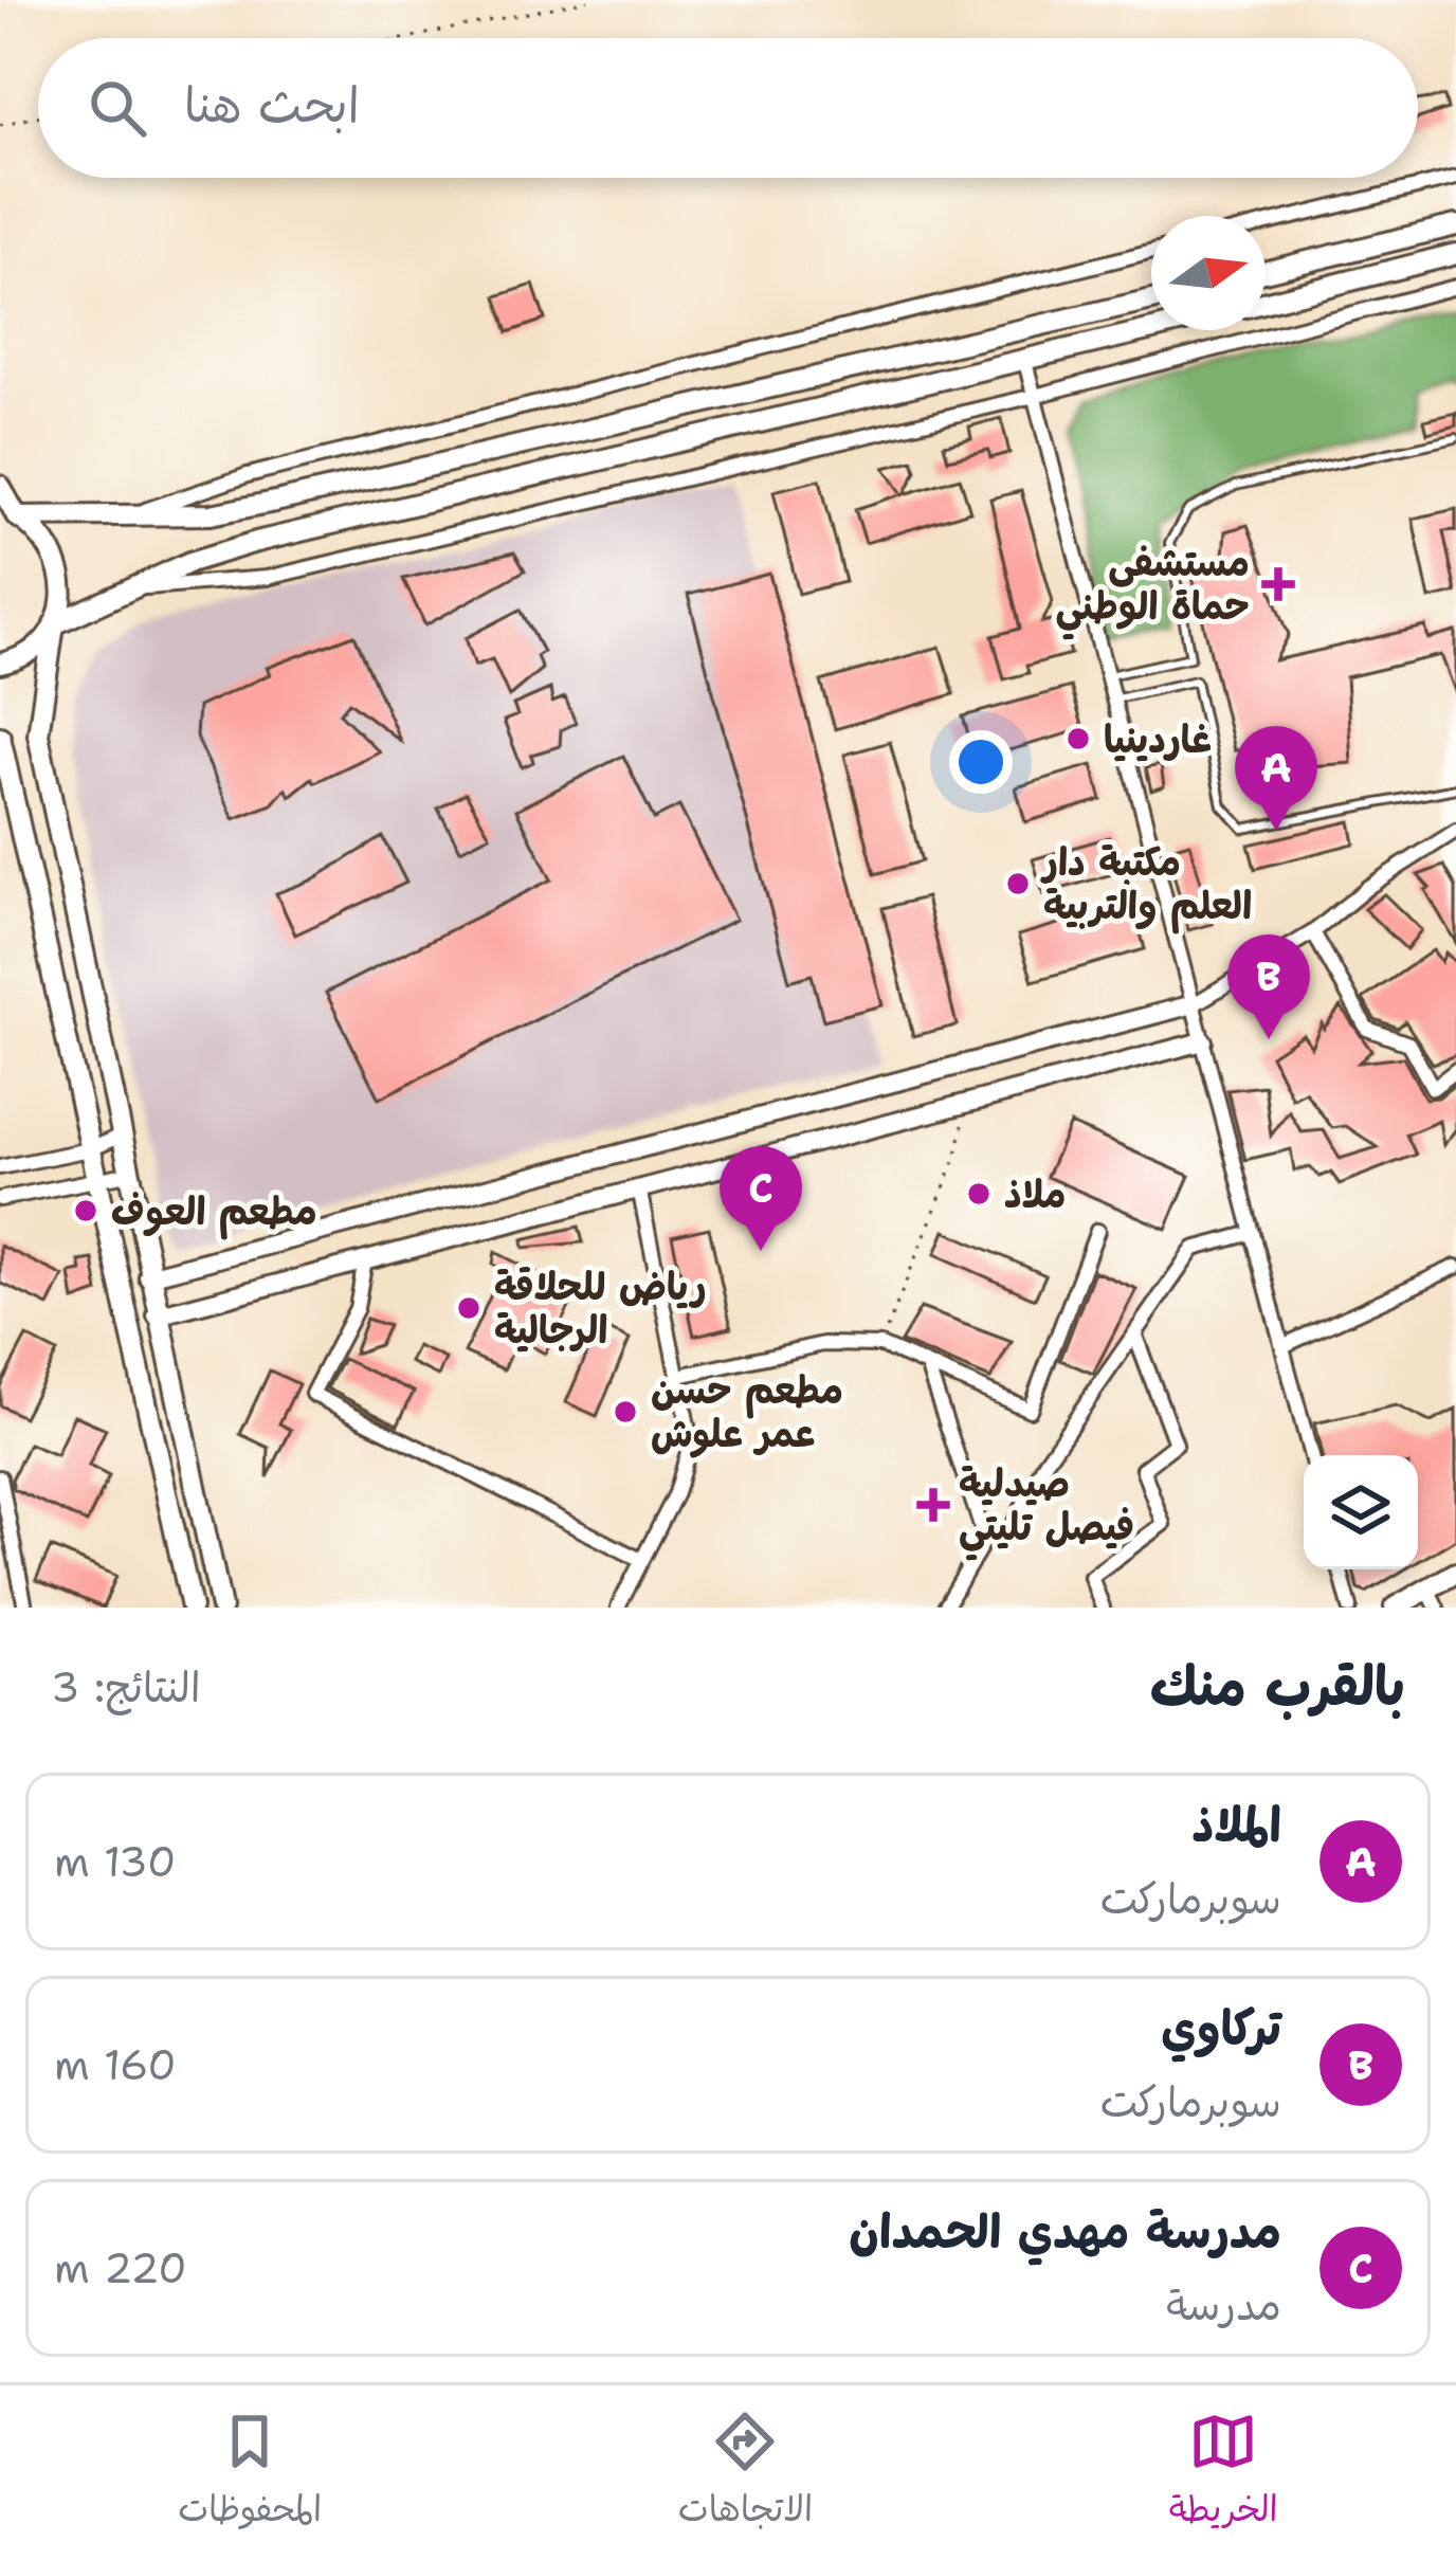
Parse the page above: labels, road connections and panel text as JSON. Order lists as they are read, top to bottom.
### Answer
{
  "places": {
    "health": ["مستشفى حماة الوطني", "صيدلية فيصل تليتي"],
    "other": [
      "غاردينيا",
      "مكتبة دار العلم والتربية",
      "ملاذ",
      "مطعم العوف",
      "رياض للحلاقة الرجالية",
      "مطعم حسن عمر علوش"
    ]
  },
  "north": "right",
  "page": {
    "search": "ابحث هنا",
    "pins": ["A", "B", "C"],
    "heading": ["بالقرب منك", "النتائج: 3"],
    "list": [
      {
        "mark": "A",
        "name": "الملاذ",
        "note": "سوبرماركت",
        "value": "130 m"
      },
      {
        "mark": "B",
        "name": "تركاوي",
        "note": "سوبرماركت",
        "value": "160 m"
      },
      {
        "mark": "C",
        "name": "مدرسة مهدي الحمدان",
        "note": "مدرسة",
        "value": "220 m"
      }
    ],
    "nav": ["الخريطة", "الاتجاهات", "المحفوظات"]
  }
}
